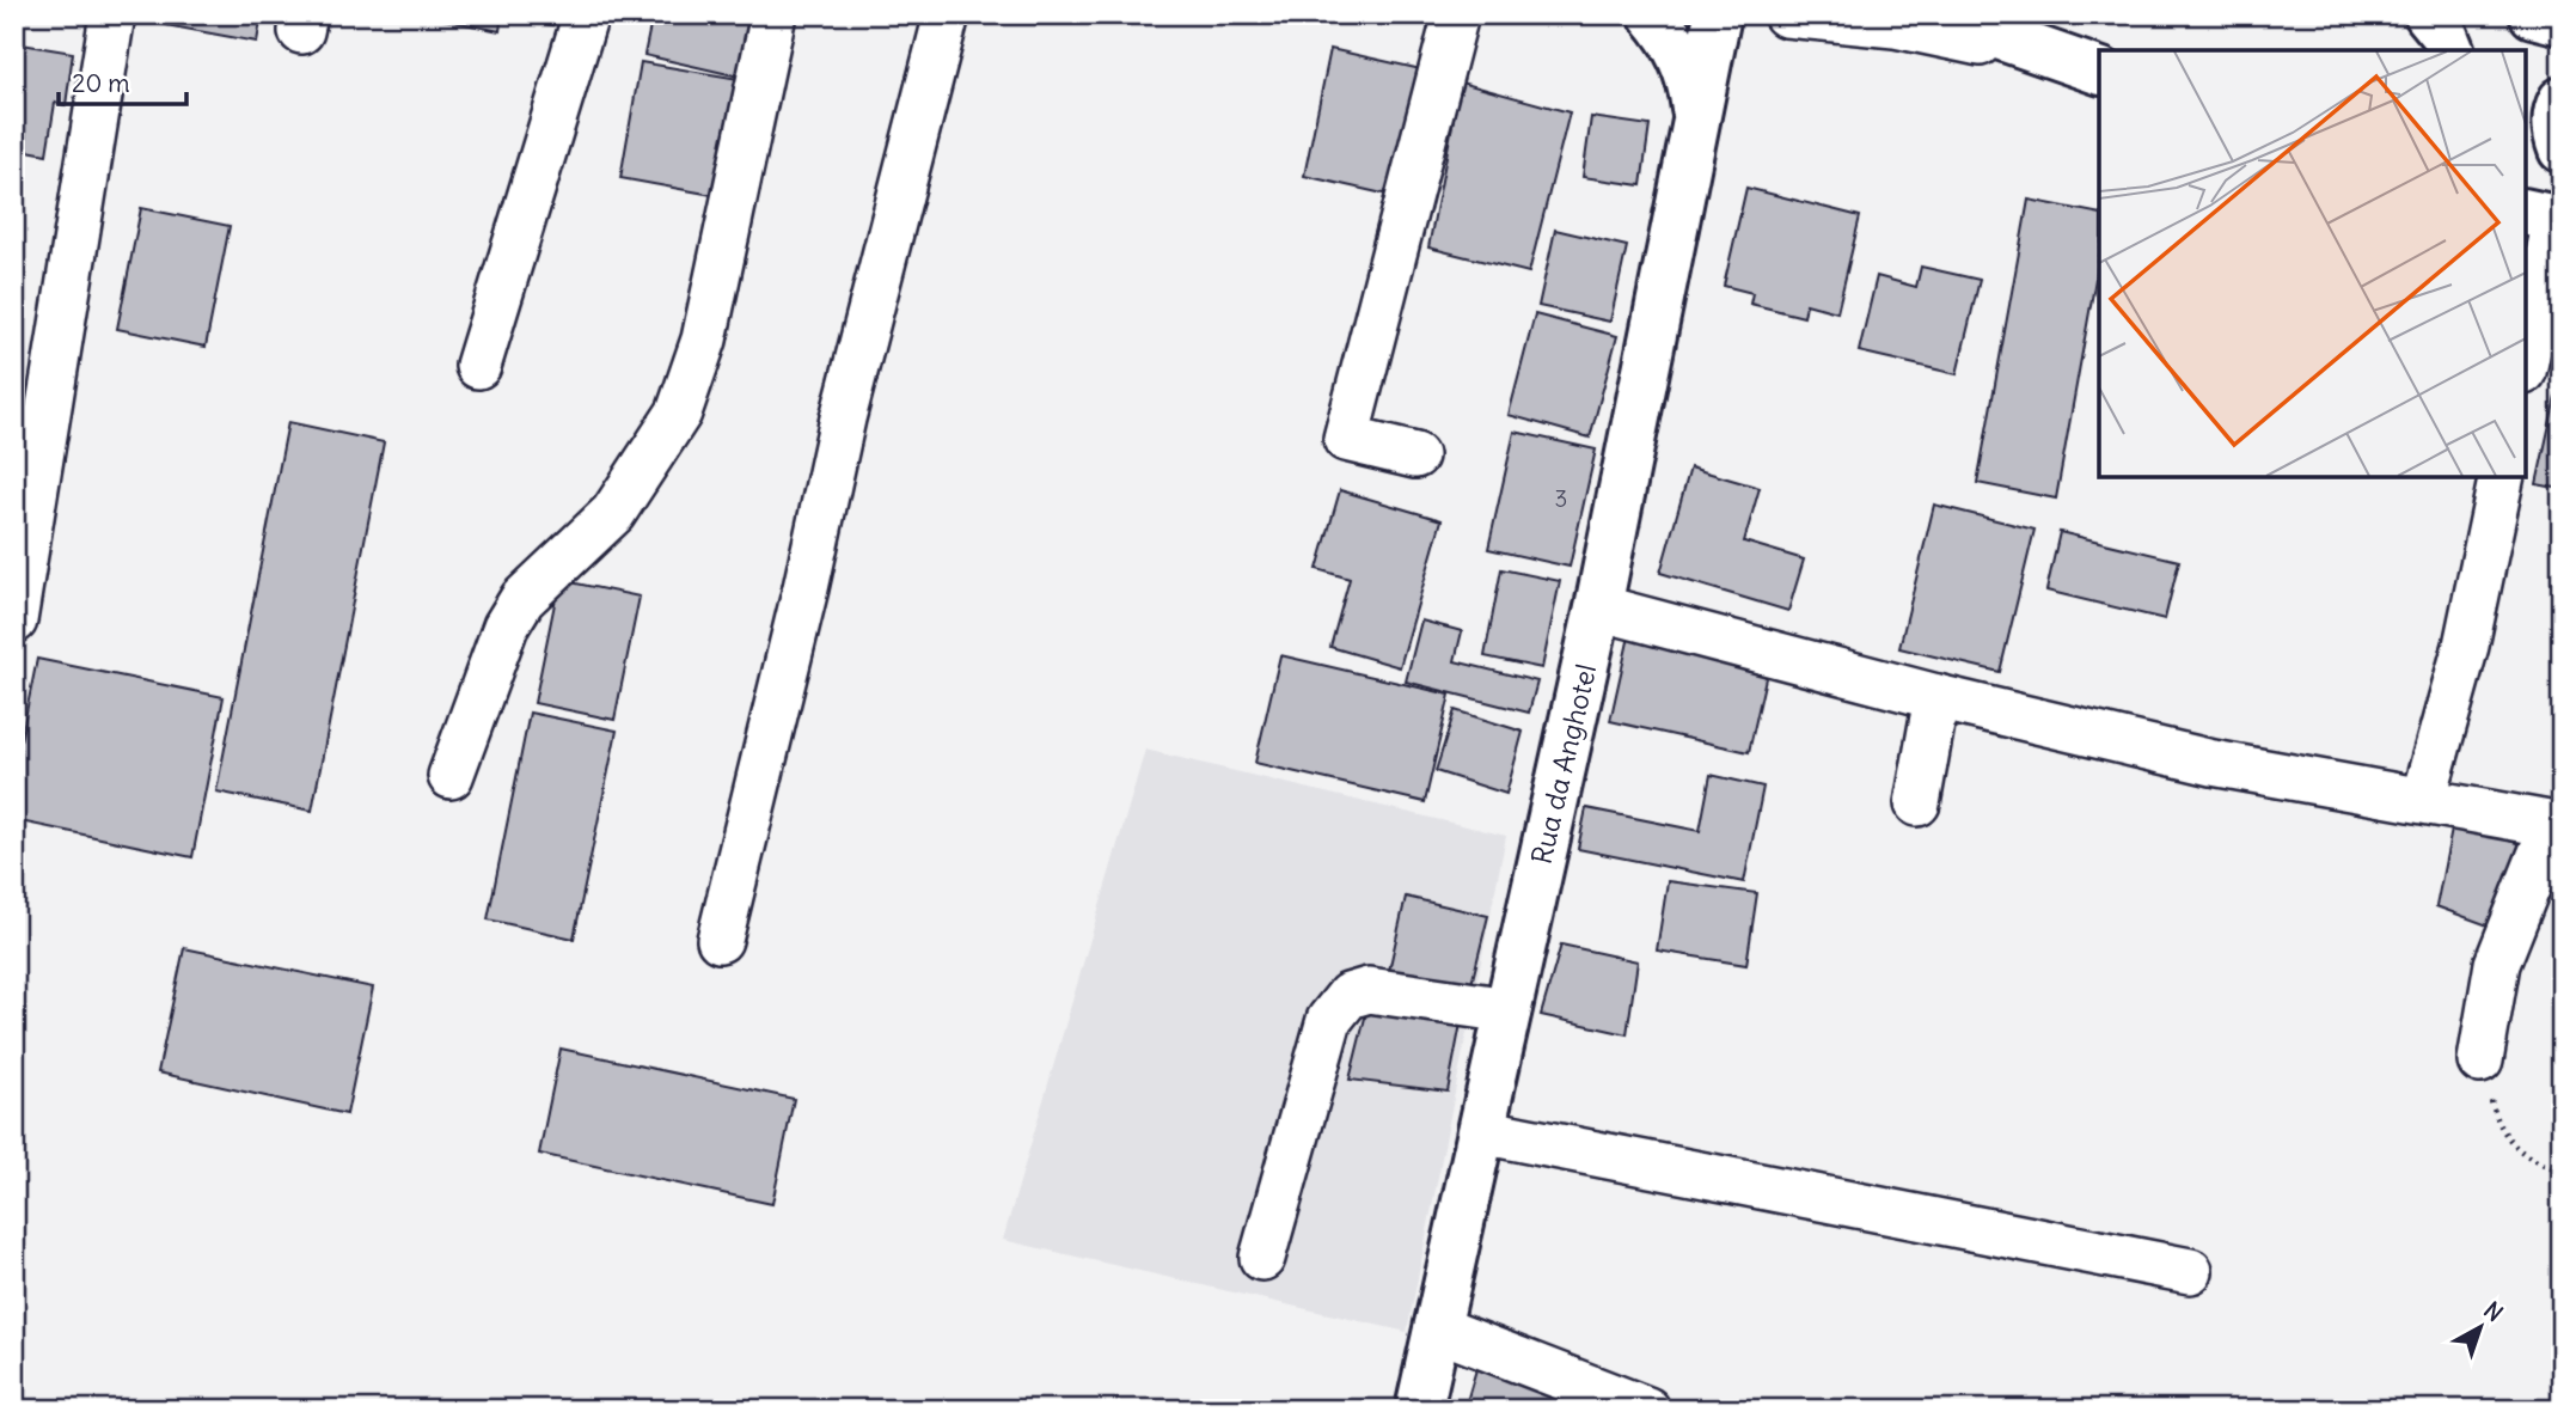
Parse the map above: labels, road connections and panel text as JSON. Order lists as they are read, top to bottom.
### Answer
{
  "streets": {
    "main road": ["Rua da Anghotel"]
  },
  "house_numbers": ["3"],
  "scale_bar": "20 m",
  "north": "top right"
}
